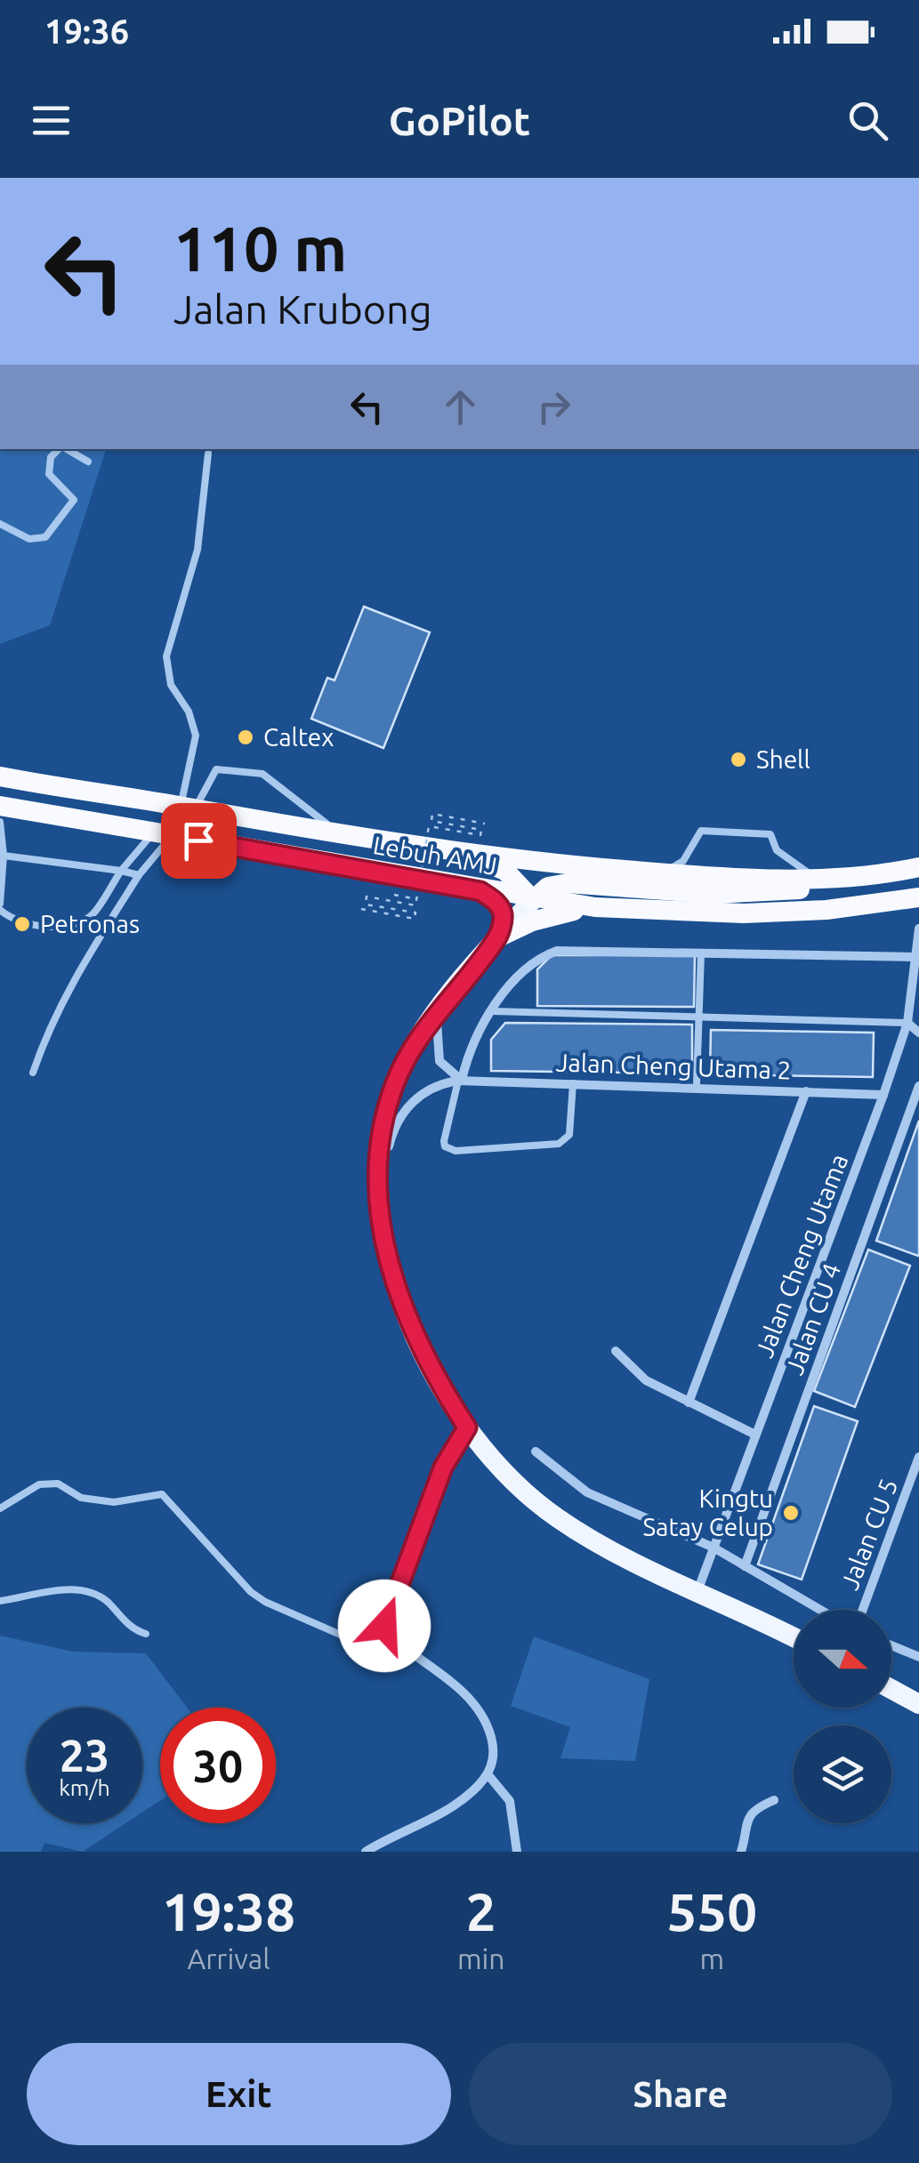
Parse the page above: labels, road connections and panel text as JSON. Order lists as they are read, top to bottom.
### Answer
{
  "streets": {
    "highway": ["Lebuh AMJ"],
    "street": [
      "Jalan Cheng Utama 2",
      "Jalan Cheng Utama",
      "Jalan CU 4",
      "Jalan CU 5"
    ]
  },
  "crossings": [
    ["Jalan Cheng Utama 2", "Jalan Cheng Utama"]
  ],
  "places": [
    "Caltex",
    "Shell",
    "Petronas",
    "Kingtu Satay Celup"
  ],
  "north": "right",
  "page": {
    "status": "19:36",
    "header": "GoPilot",
    "turn": ["110 m", "Jalan Krubong"],
    "speed": "23 km/h",
    "limit": "30",
    "eta": [
      "19:38",
      "Arrival",
      "2",
      "min",
      "550",
      "m"
    ],
    "buttons": ["Exit", "Share"]
  }
}
